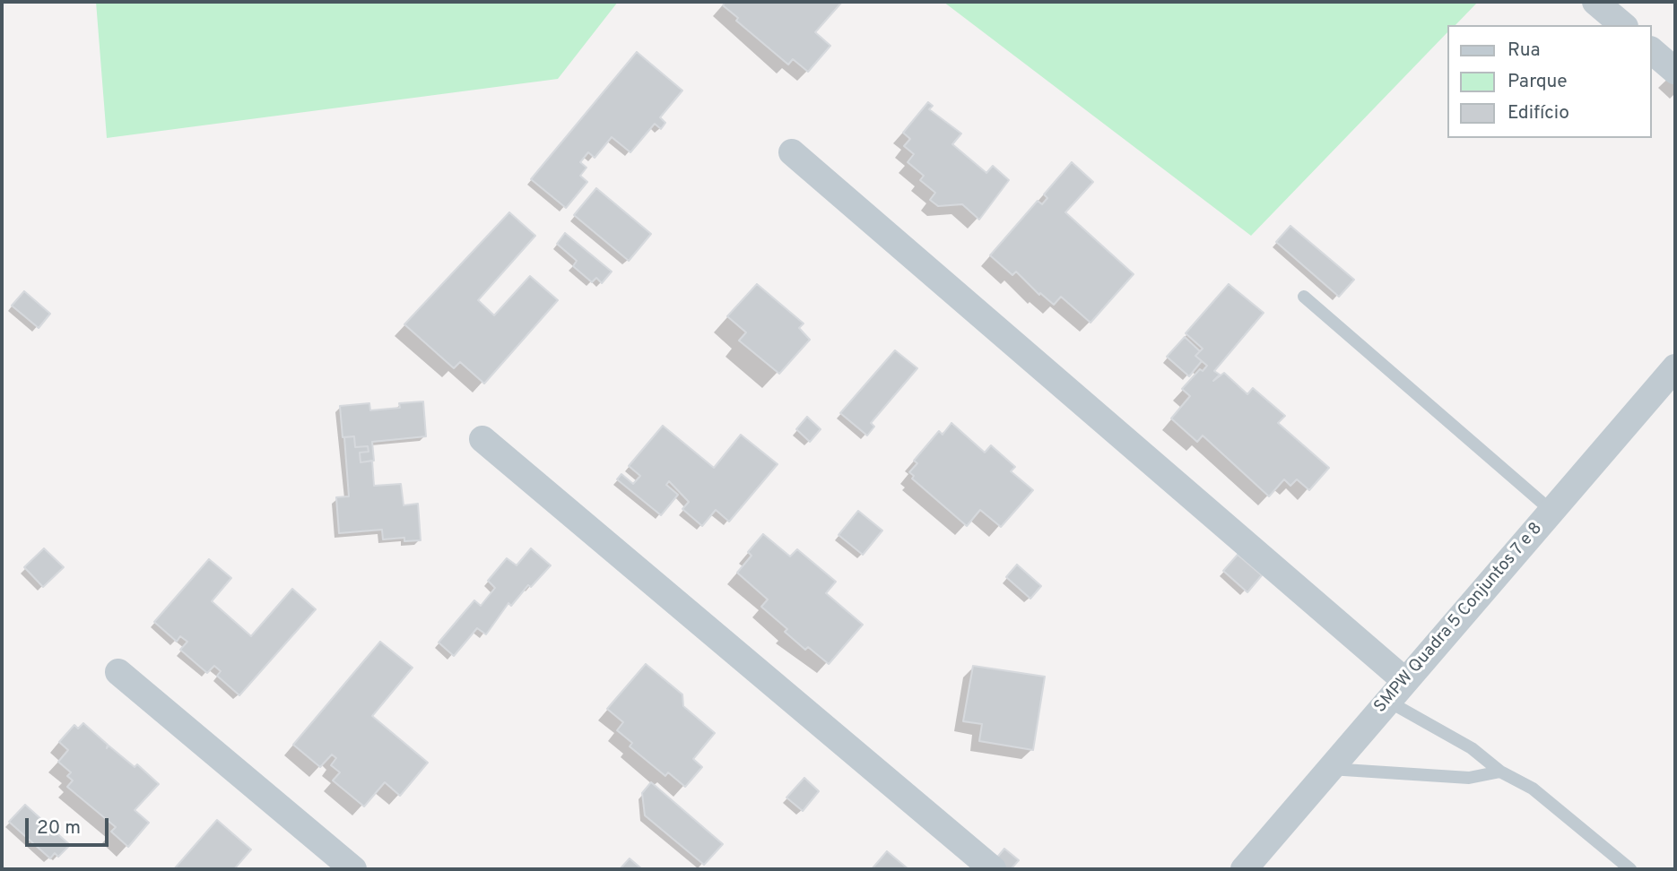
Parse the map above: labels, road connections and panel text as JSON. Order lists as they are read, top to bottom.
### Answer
{
  "streets": {
    "street": ["SMPW Quadra 5 Conjuntos 7 e 8"]
  },
  "legend": ["Rua", "Parque", "Edifício"],
  "scale_bar": "20 m"
}
